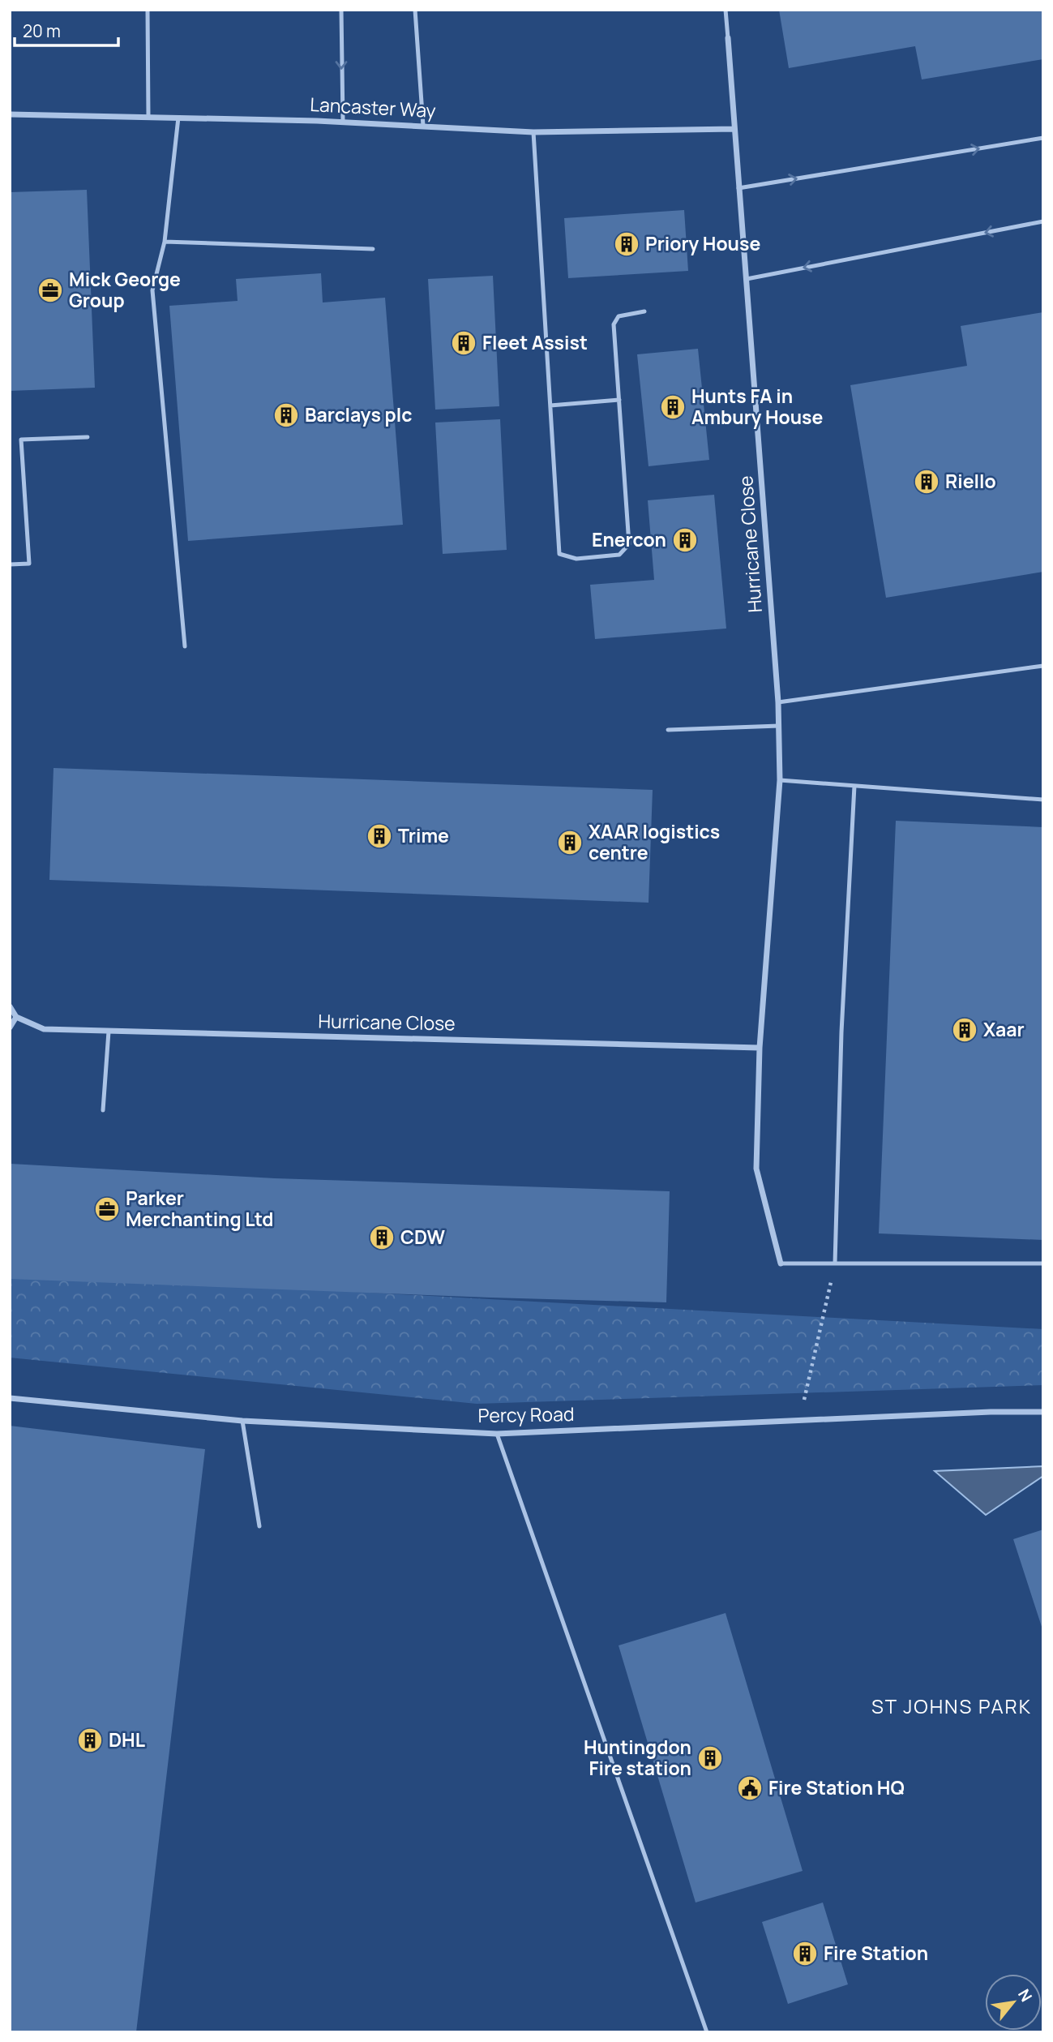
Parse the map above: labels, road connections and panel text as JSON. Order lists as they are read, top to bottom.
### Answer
{
  "streets": {
    "street": ["Lancaster Way", "Hurricane Close", "Percy Road"]
  },
  "crossings": [
    ["Lancaster Way", "Hurricane Close"]
  ],
  "districts": ["ST JOHNS PARK"],
  "places": {
    "building": [
      "Priory House",
      "Fleet Assist",
      "Hunts FA in Ambury House",
      "Barclays plc",
      "Riello",
      "Enercon",
      "Trime",
      "XAAR logistics centre",
      "Xaar",
      "CDW",
      "DHL",
      "Huntingdon Fire station",
      "Fire Station"
    ],
    "office": ["Mick George Group", "Parker Merchanting Ltd"],
    "public building": ["Fire Station HQ"]
  },
  "scale_bar": "20 m",
  "north": "top right"
}
